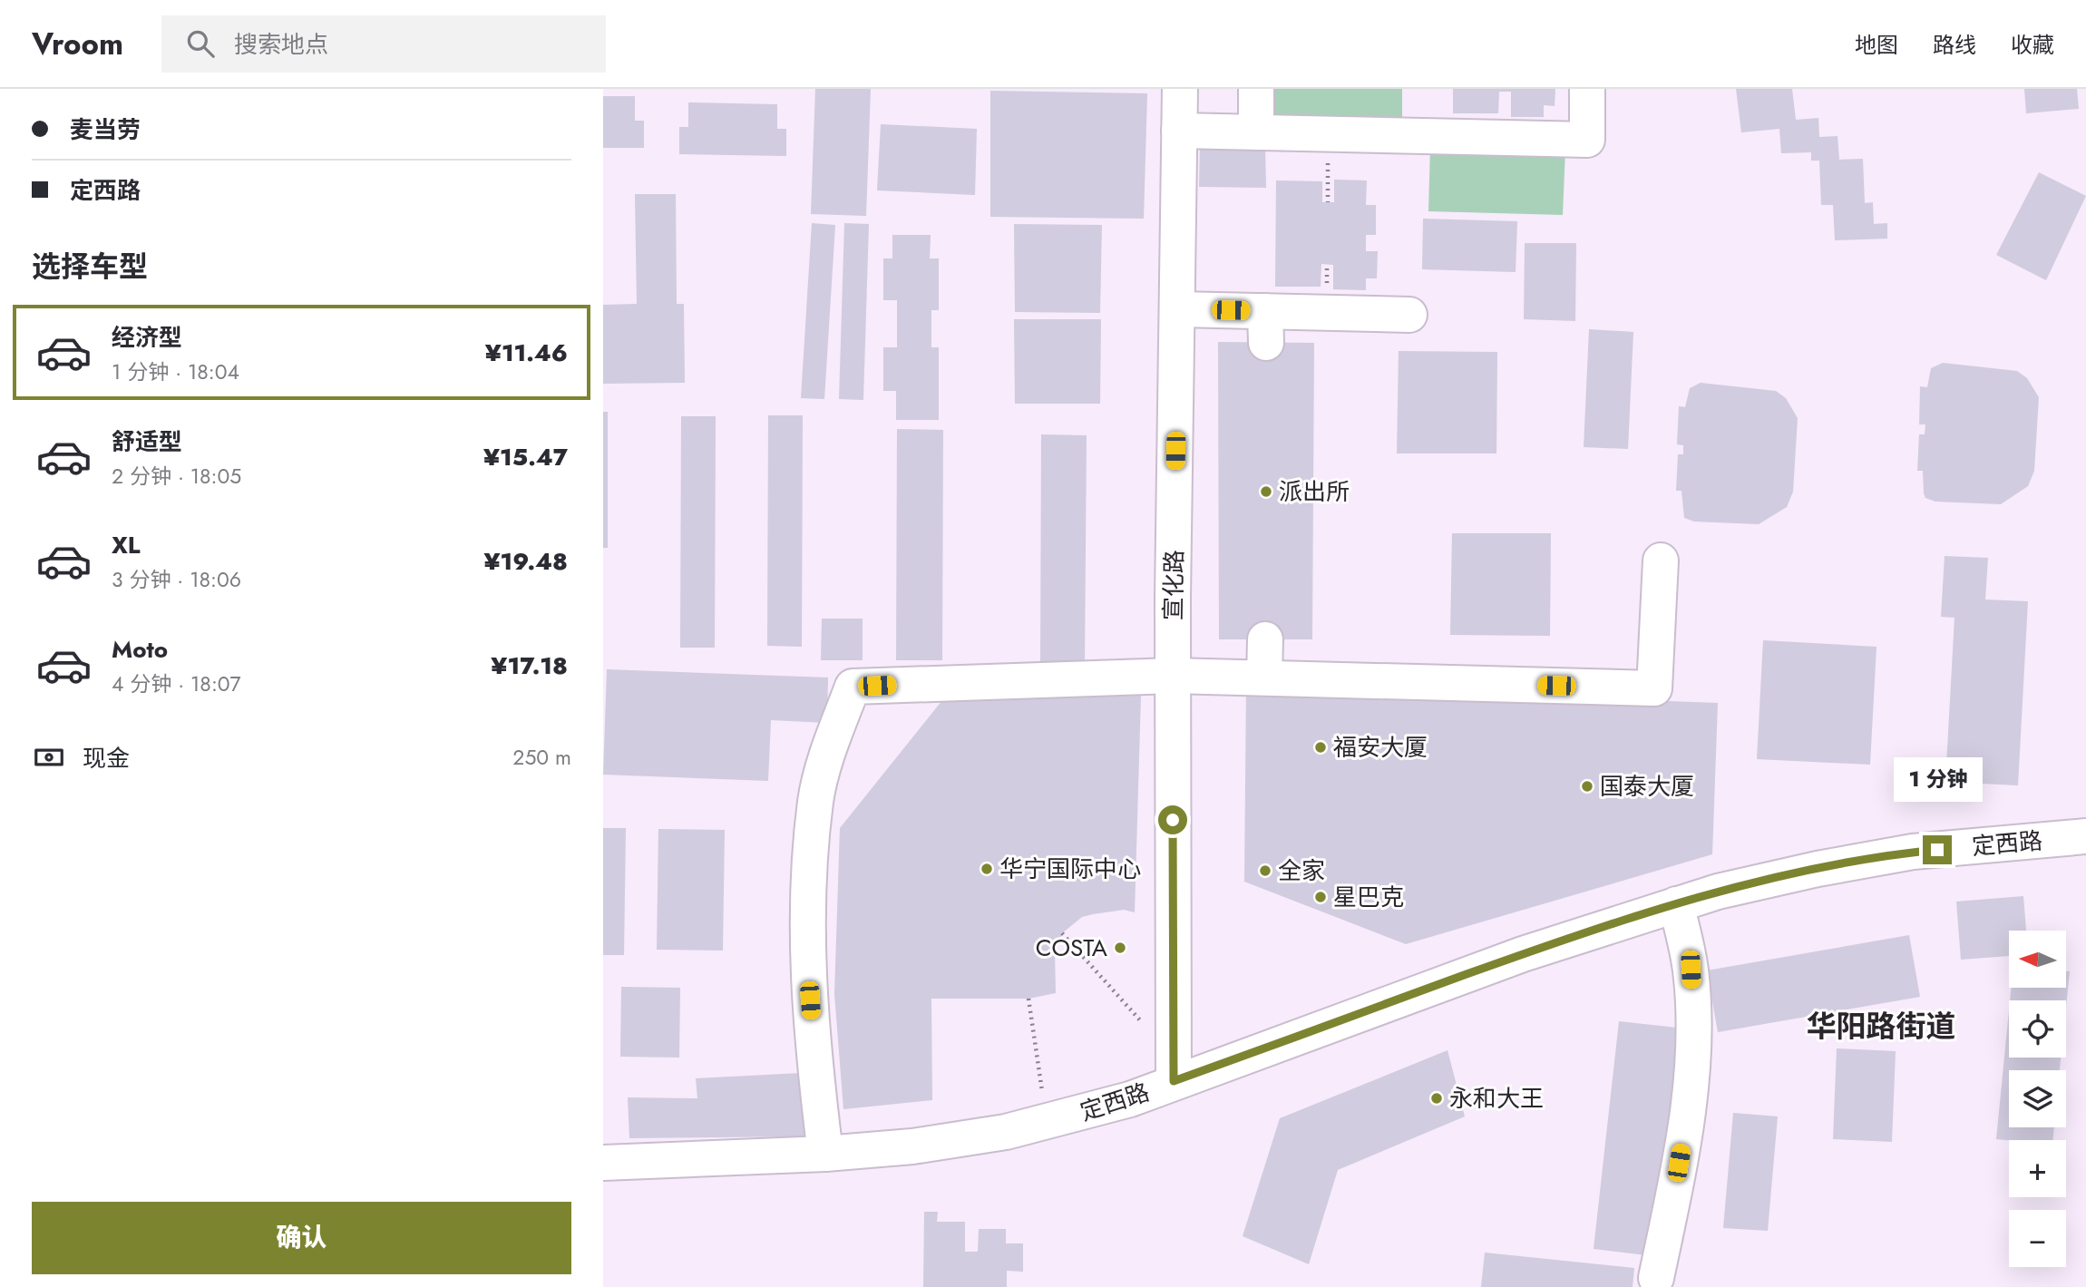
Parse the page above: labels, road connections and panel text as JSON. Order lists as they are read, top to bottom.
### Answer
{
  "streets": {
    "street": ["宣化路", "定西路"]
  },
  "crossings": [
    ["宣化路", "定西路"]
  ],
  "districts": ["华阳路街道"],
  "places": [
    "派出所",
    "福安大厦",
    "国泰大厦",
    "华宁国际中心",
    "全家",
    "星巴克",
    "COSTA",
    "永和大王"
  ],
  "north": "left",
  "page": {
    "header": "Vroom",
    "search": "搜索地点",
    "nav": ["地图", "路线", "收藏"],
    "banner": ["麦当劳", "定西路"],
    "heading": "选择车型",
    "list": [
      {
        "name": "经济型",
        "note": "1 分钟 · 18:04",
        "value": "¥11.46"
      },
      {
        "name": "舒适型",
        "note": "2 分钟 · 18:05",
        "value": "¥15.47"
      },
      {
        "name": "XL",
        "note": "3 分钟 · 18:06",
        "value": "¥19.48"
      },
      {
        "name": "Moto",
        "note": "4 分钟 · 18:07",
        "value": "¥17.18"
      }
    ],
    "pay": ["现金", "250 m"],
    "bubble": "1 分钟",
    "map_buttons": ["+", "−"],
    "buttons": "确认"
  }
}
